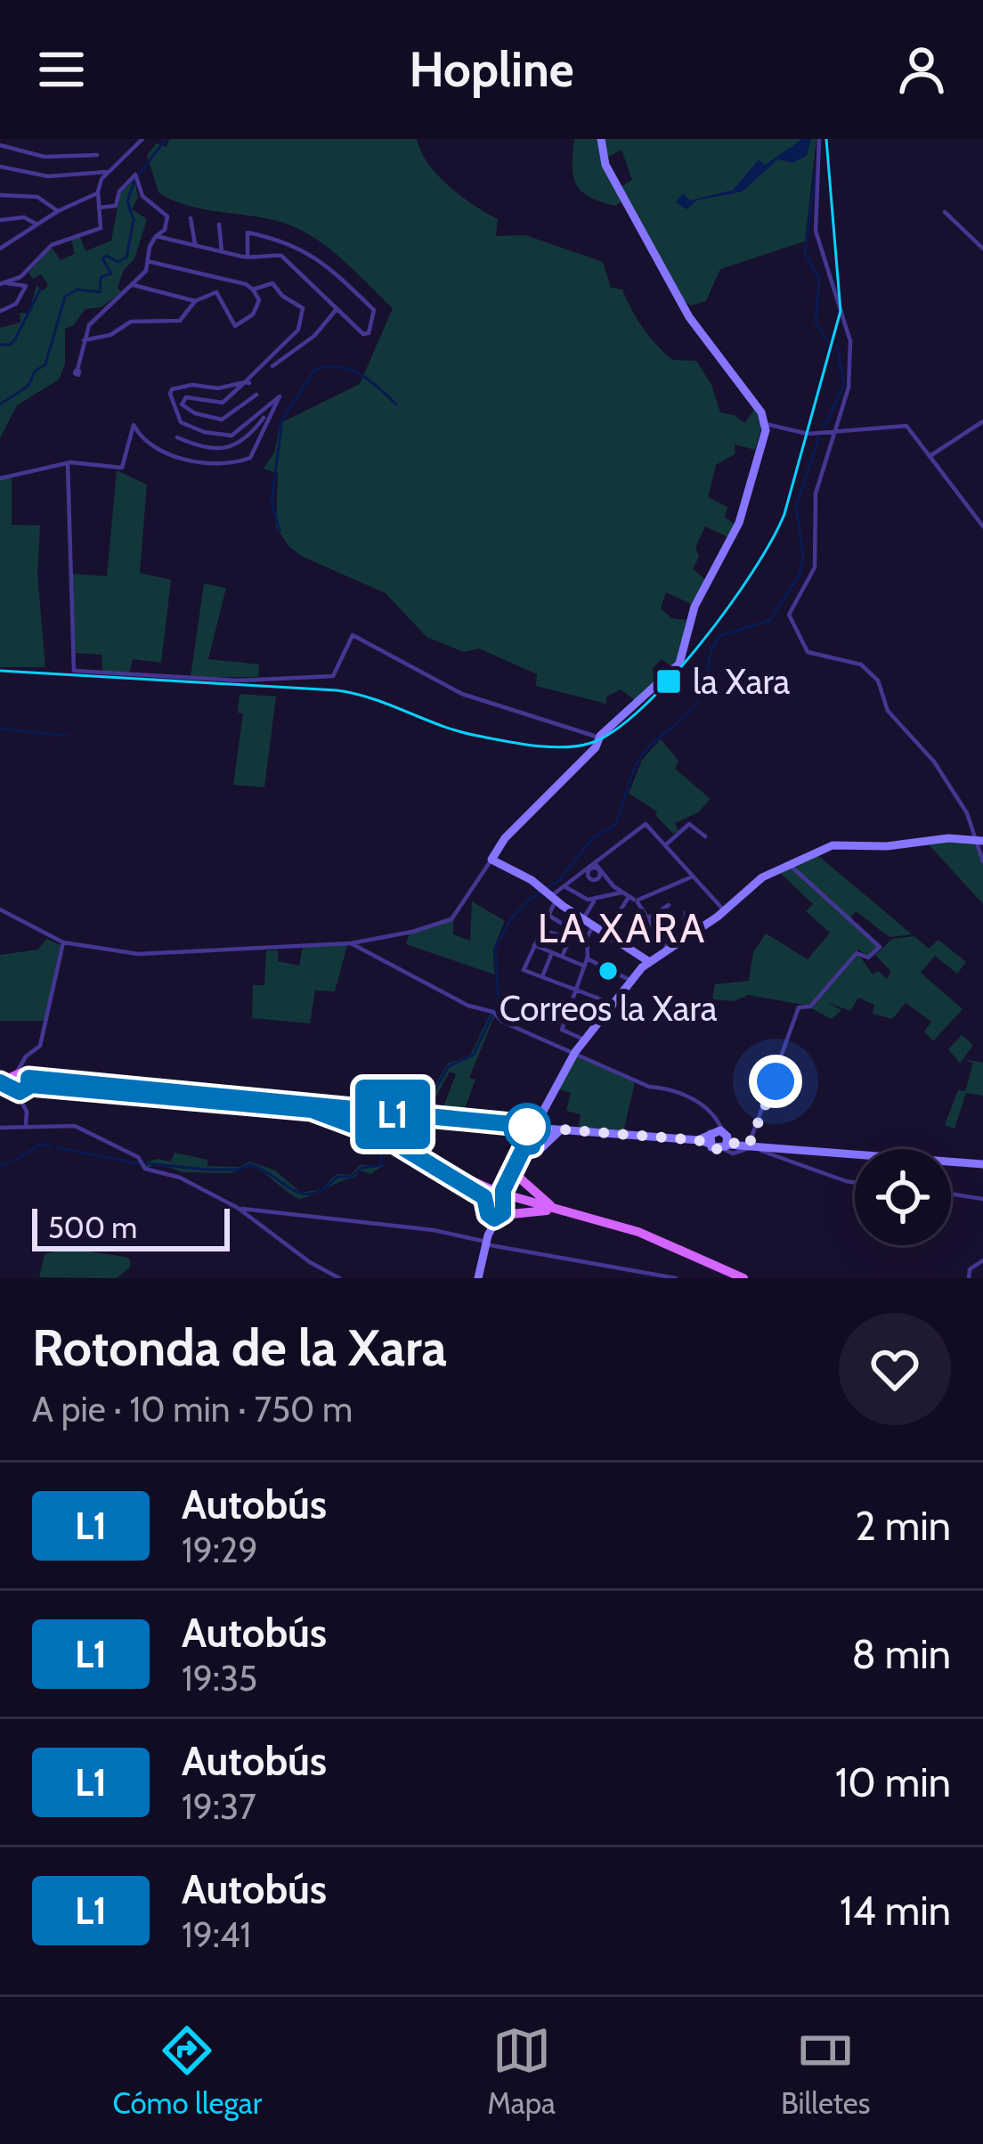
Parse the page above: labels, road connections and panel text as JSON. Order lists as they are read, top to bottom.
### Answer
{
  "districts": ["LA XARA"],
  "places": {
    "transit": ["la Xara"],
    "other": ["Correos la Xara"]
  },
  "lines": ["bus line L1"],
  "scale_bar": "500 m",
  "page": {
    "header": "Hopline",
    "on_map": "L1",
    "scale": "500 m",
    "heading": ["Rotonda de la Xara", "A pie · 10 min · 750 m"],
    "list": [
      {
        "mark": "L1",
        "name": "Autobús",
        "note": "19:29",
        "value": "2 min"
      },
      {
        "mark": "L1",
        "name": "Autobús",
        "note": "19:35",
        "value": "8 min"
      },
      {
        "mark": "L1",
        "name": "Autobús",
        "note": "19:37",
        "value": "10 min"
      },
      {
        "mark": "L1",
        "name": "Autobús",
        "note": "19:41",
        "value": "14 min"
      }
    ],
    "tabs": ["Cómo llegar", "Mapa", "Billetes"]
  }
}
